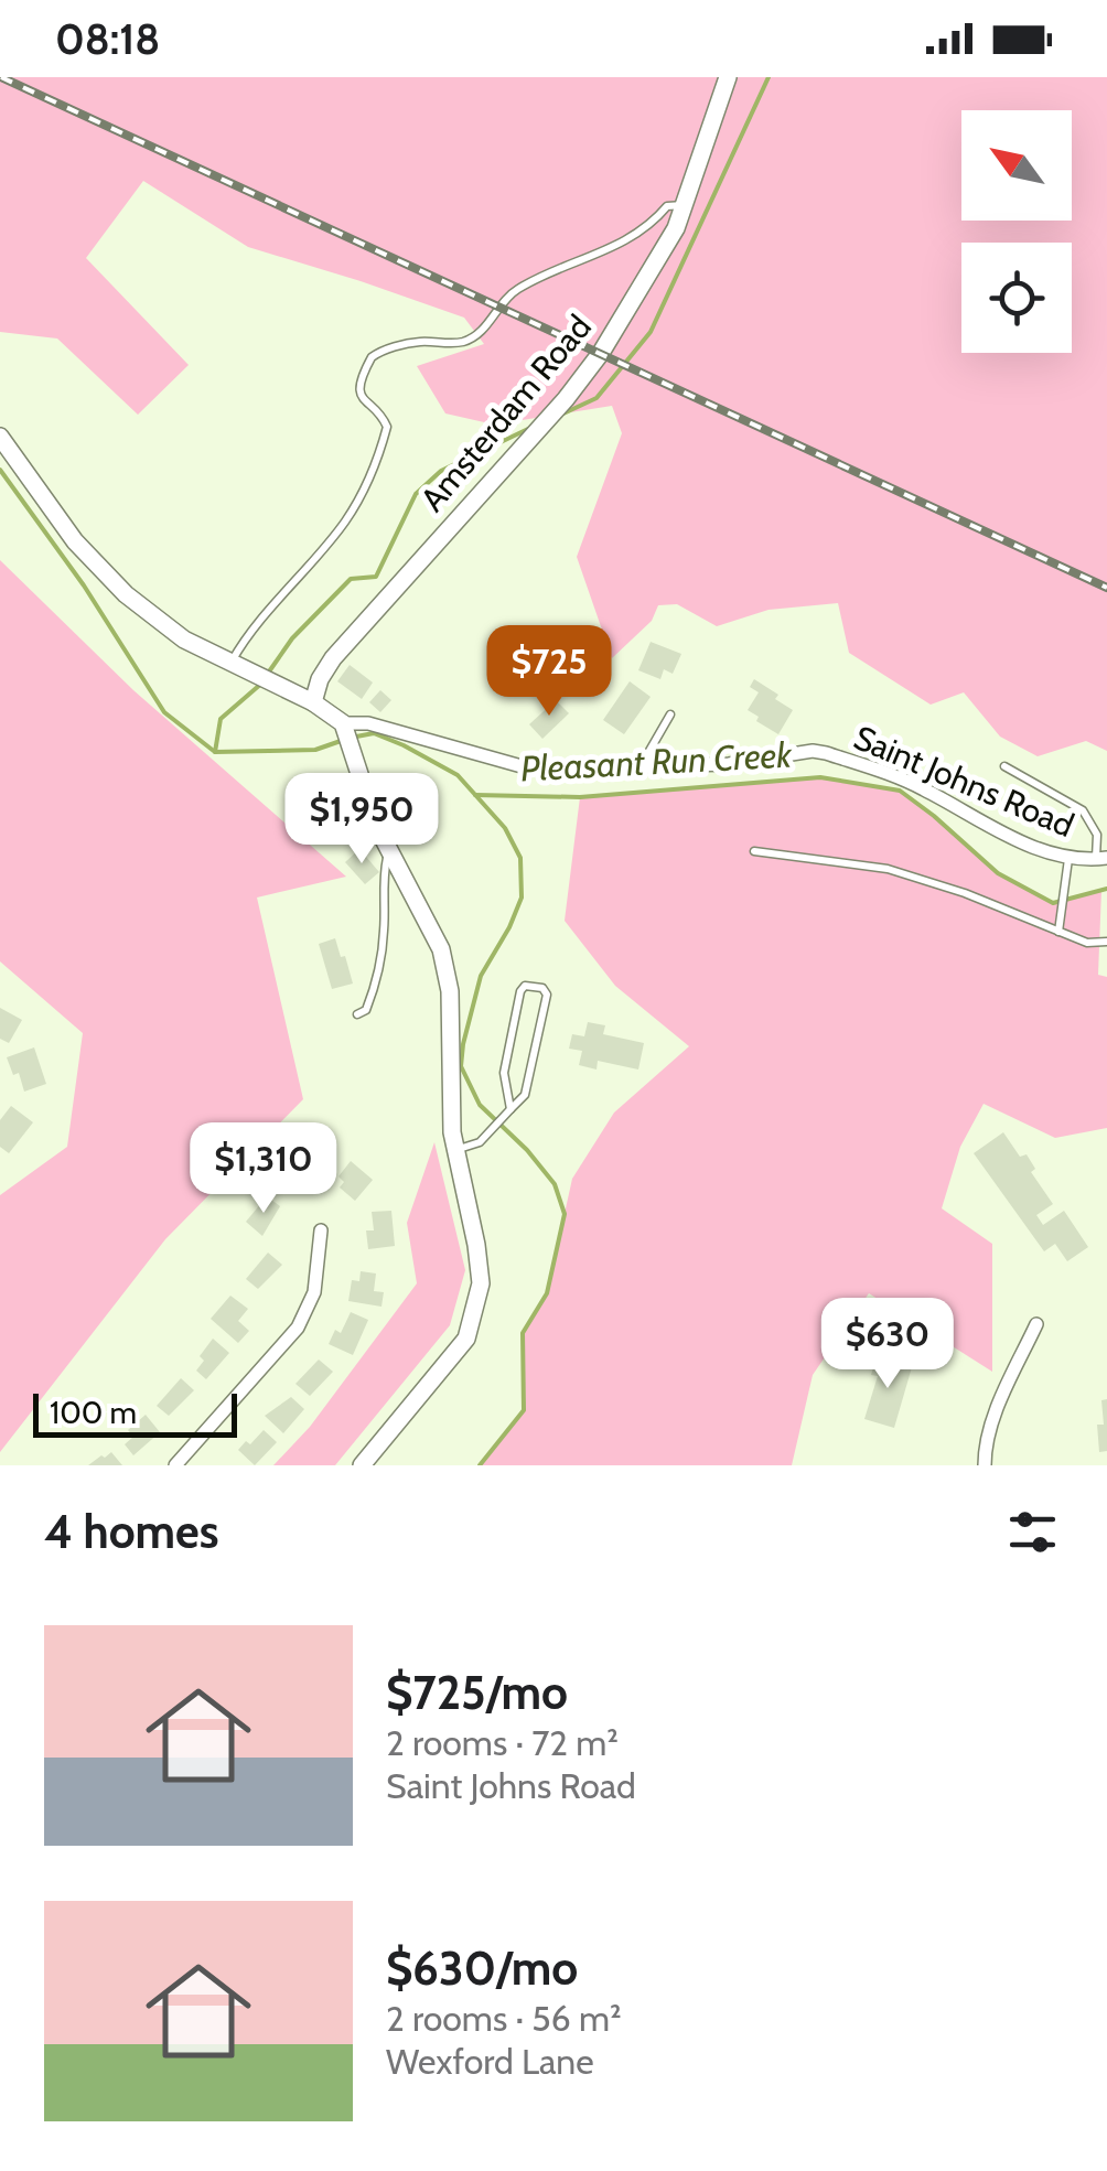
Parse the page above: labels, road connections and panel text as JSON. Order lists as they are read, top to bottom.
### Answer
{
  "streets": {
    "street": ["Amsterdam Road", "Saint Johns Road"]
  },
  "water": ["Pleasant Run Creek"],
  "scale_bar": "100 m",
  "north": "top left",
  "page": {
    "status": "08:18",
    "price": [
      "$725",
      "$1,950",
      "$1,310",
      "$630"
    ],
    "scale": "100 m",
    "heading": "4 homes",
    "list": [
      {
        "name": "$725/mo",
        "note": "2 rooms · 72 m² · Saint Johns Road"
      },
      {
        "name": "$630/mo",
        "note": "2 rooms · 56 m² · Wexford Lane"
      }
    ]
  }
}
